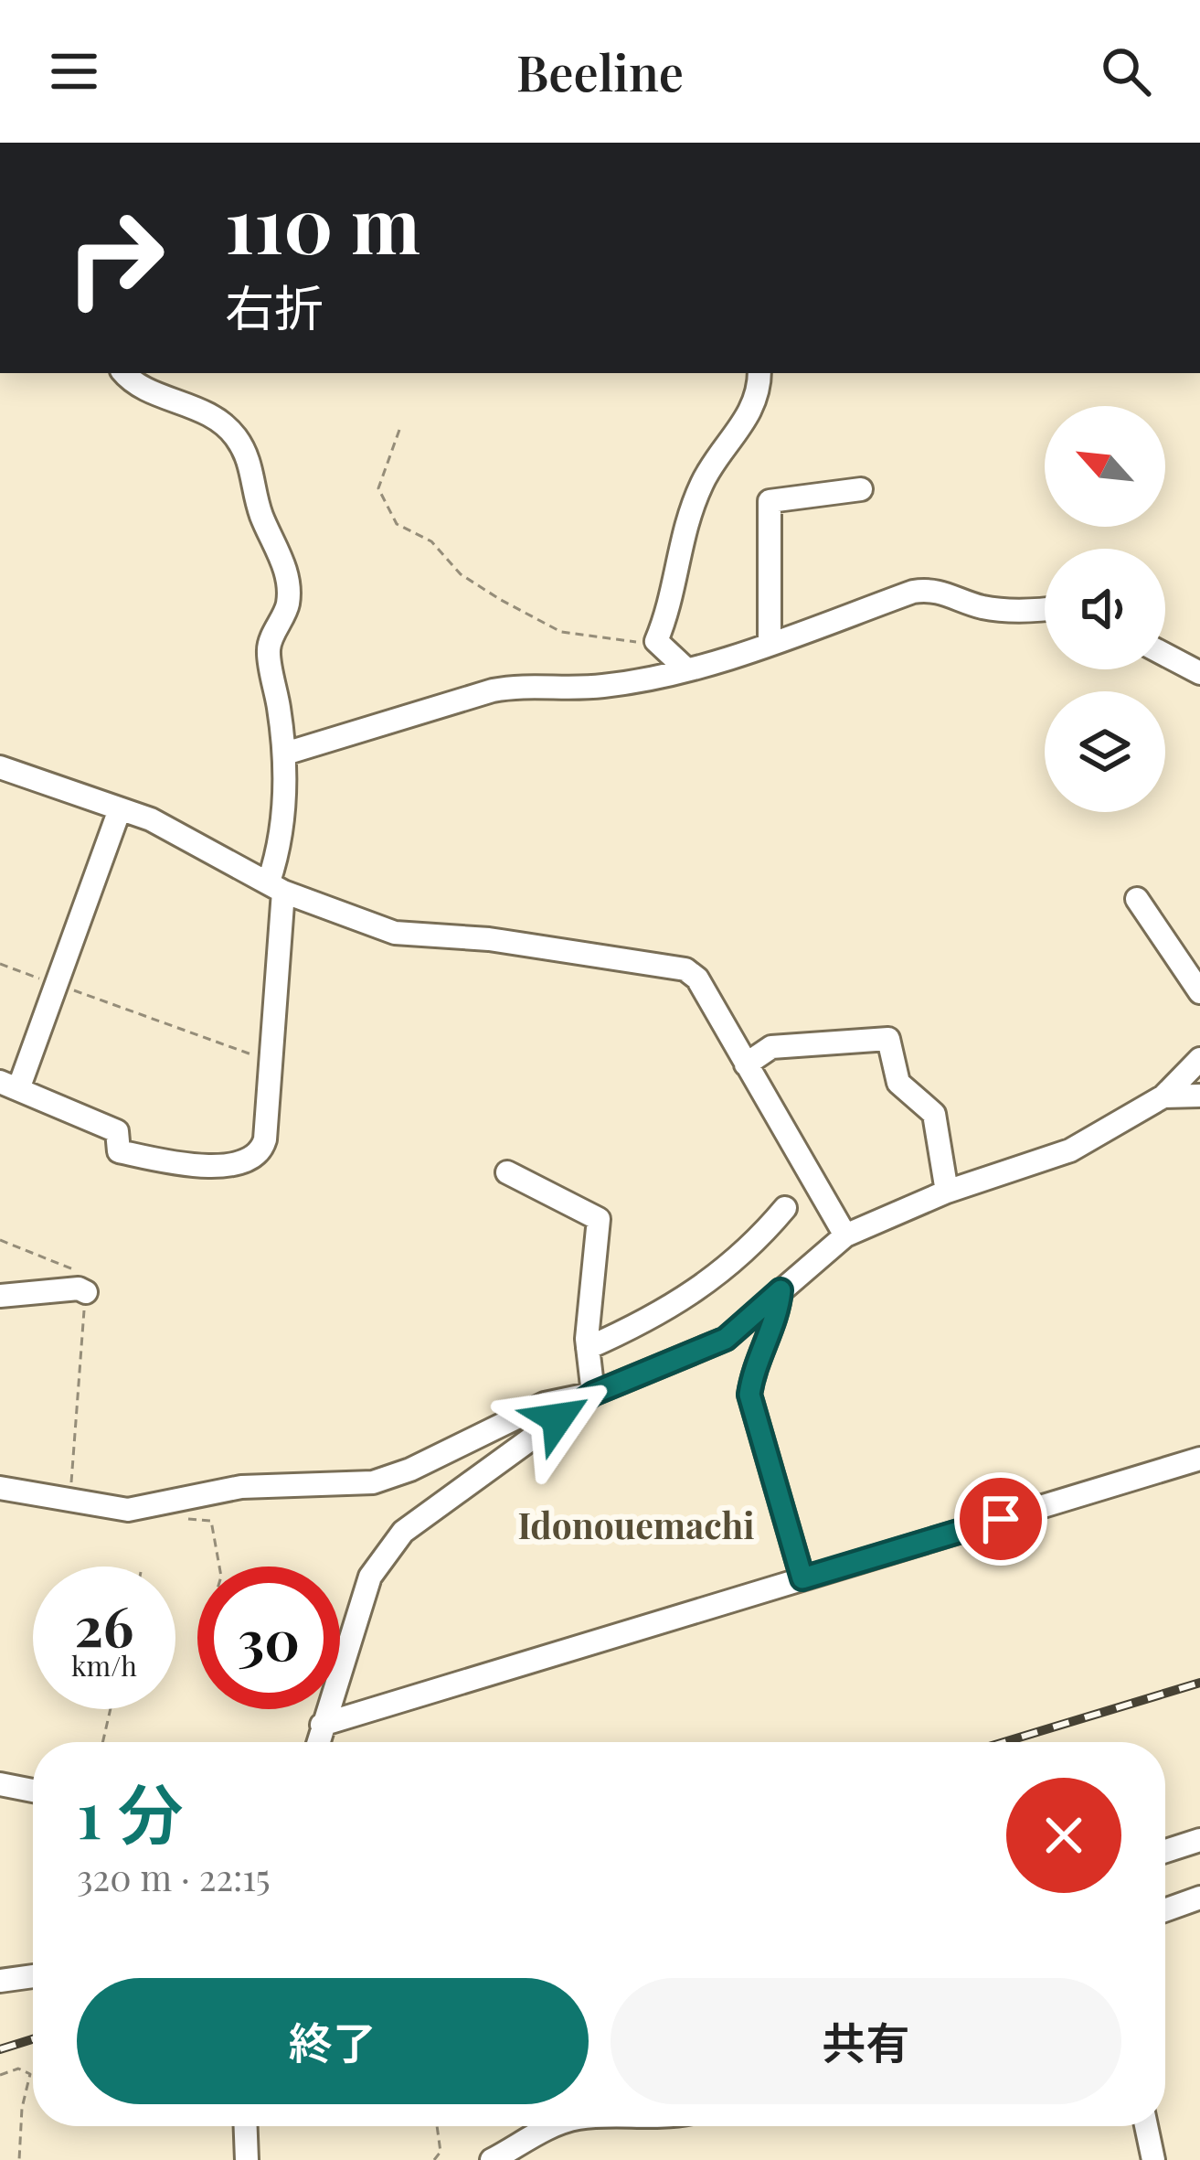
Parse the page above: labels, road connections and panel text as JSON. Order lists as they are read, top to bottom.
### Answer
{
  "districts": ["Idonouemachi"],
  "north": "top left",
  "page": {
    "header": "Beeline",
    "turn": ["110 m", "右折"],
    "speed": "26 km/h",
    "limit": "30",
    "heading": ["1 分", "320 m · 22:15"],
    "buttons": ["終了", "共有"]
  }
}
